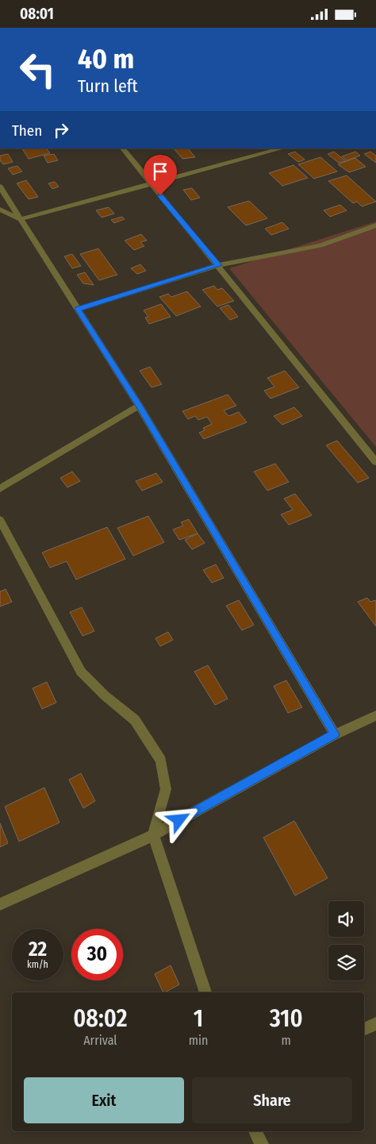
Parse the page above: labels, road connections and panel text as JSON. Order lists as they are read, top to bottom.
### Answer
{
  "page": {
    "status": "08:01",
    "turn": ["40 m", "Turn left"],
    "then": "Then",
    "speed": "22 km/h",
    "limit": "30",
    "eta": [
      "08:02",
      "Arrival",
      "1",
      "min",
      "310",
      "m"
    ],
    "buttons": ["Exit", "Share"]
  }
}
